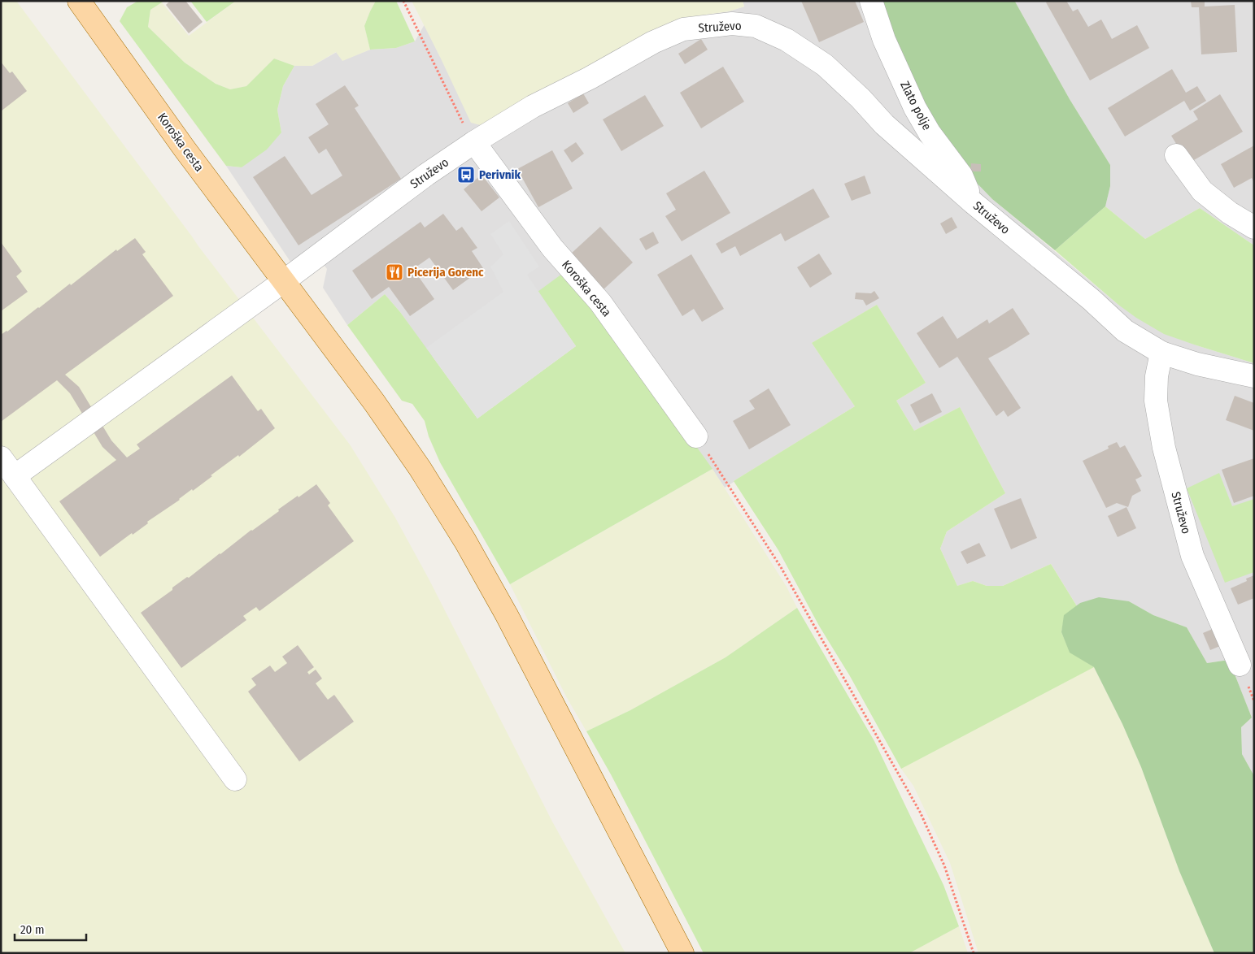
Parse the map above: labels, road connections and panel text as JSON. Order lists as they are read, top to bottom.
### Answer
{
  "streets": {
    "main road": ["Koroška cesta"],
    "street": ["Struževo", "Zlato polje"]
  },
  "crossings": [
    ["Struževo", "Zlato polje"],
    ["Struževo", "Koroška cesta"]
  ],
  "places": {
    "bus stop": ["Perivnik"],
    "restaurant": ["Picerija Gorenc"]
  },
  "scale_bar": "20 m"
}
